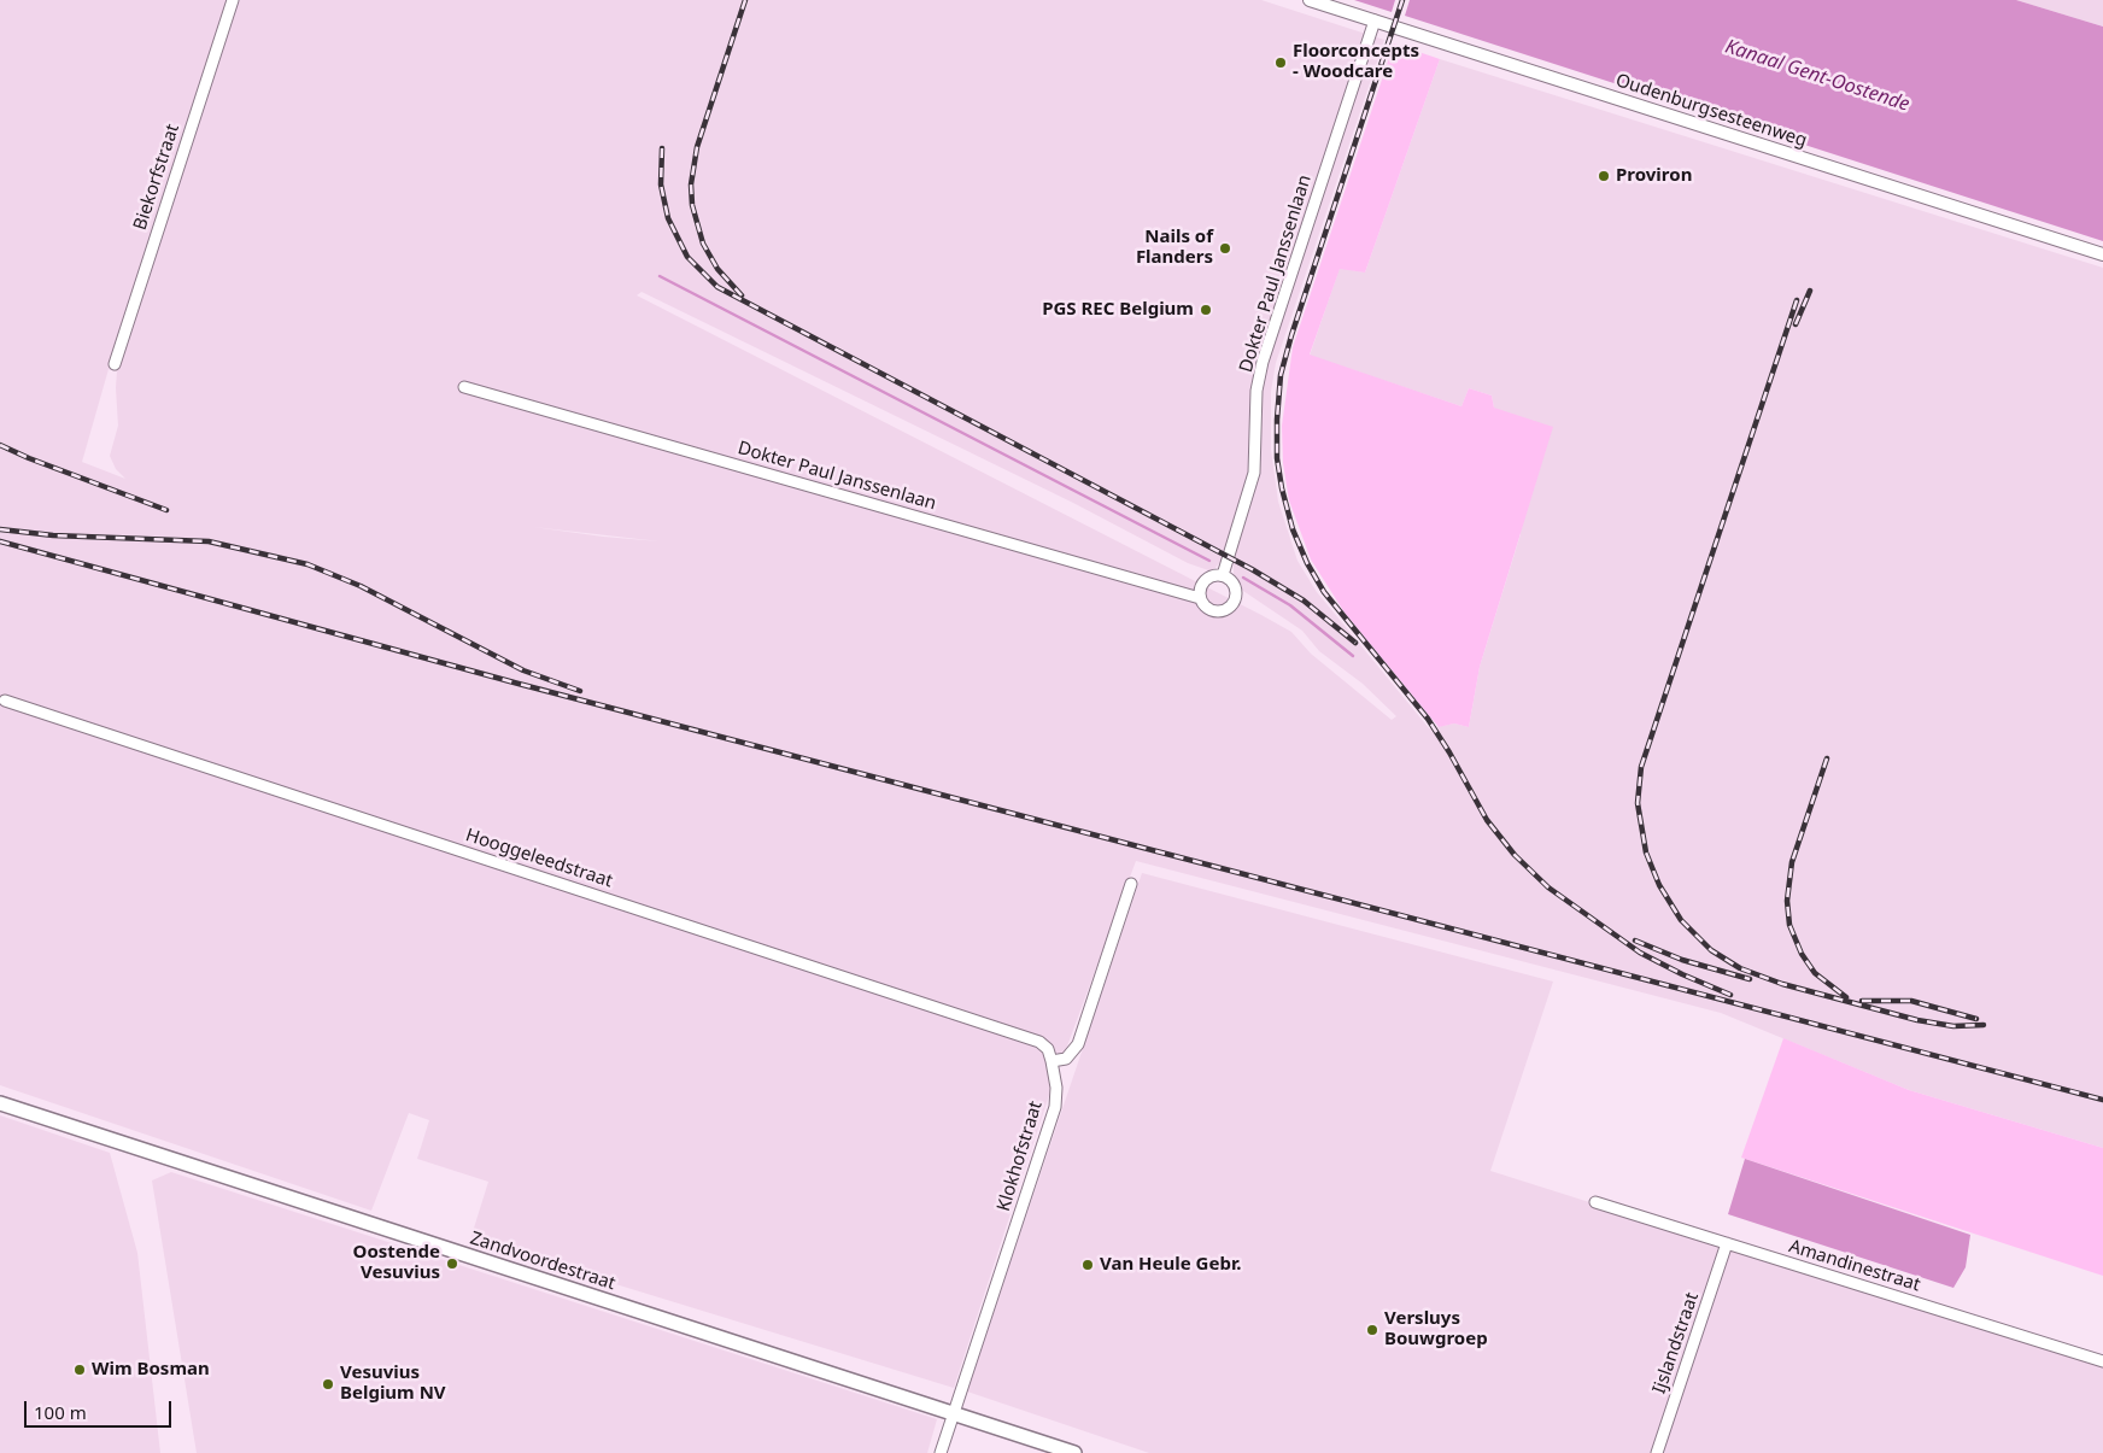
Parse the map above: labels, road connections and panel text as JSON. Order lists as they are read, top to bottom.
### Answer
{
  "streets": {
    "main road": ["Zandvoordestraat"],
    "street": [
      "Oudenburgsesteenweg",
      "Biekorfstraat",
      "Dokter Paul Janssenlaan",
      "Hooggeleedstraat",
      "Klokhofstraat",
      "Amandinestraat",
      "Ijslandstraat"
    ]
  },
  "crossings": [
    ["Oudenburgsesteenweg", "Dokter Paul Janssenlaan"],
    ["Hooggeleedstraat", "Klokhofstraat"],
    ["Klokhofstraat", "Zandvoordestraat"],
    ["Amandinestraat", "Ijslandstraat"]
  ],
  "water": ["Kanaal Gent-Oostende"],
  "places": [
    "Floorconcepts - Woodcare",
    "Proviron",
    "Nails of Flanders",
    "PGS REC Belgium",
    "Oostende Vesuvius",
    "Van Heule Gebr.",
    "Versluys Bouwgroep",
    "Wim Bosman",
    "Vesuvius Belgium NV"
  ],
  "scale_bar": "100 m"
}
